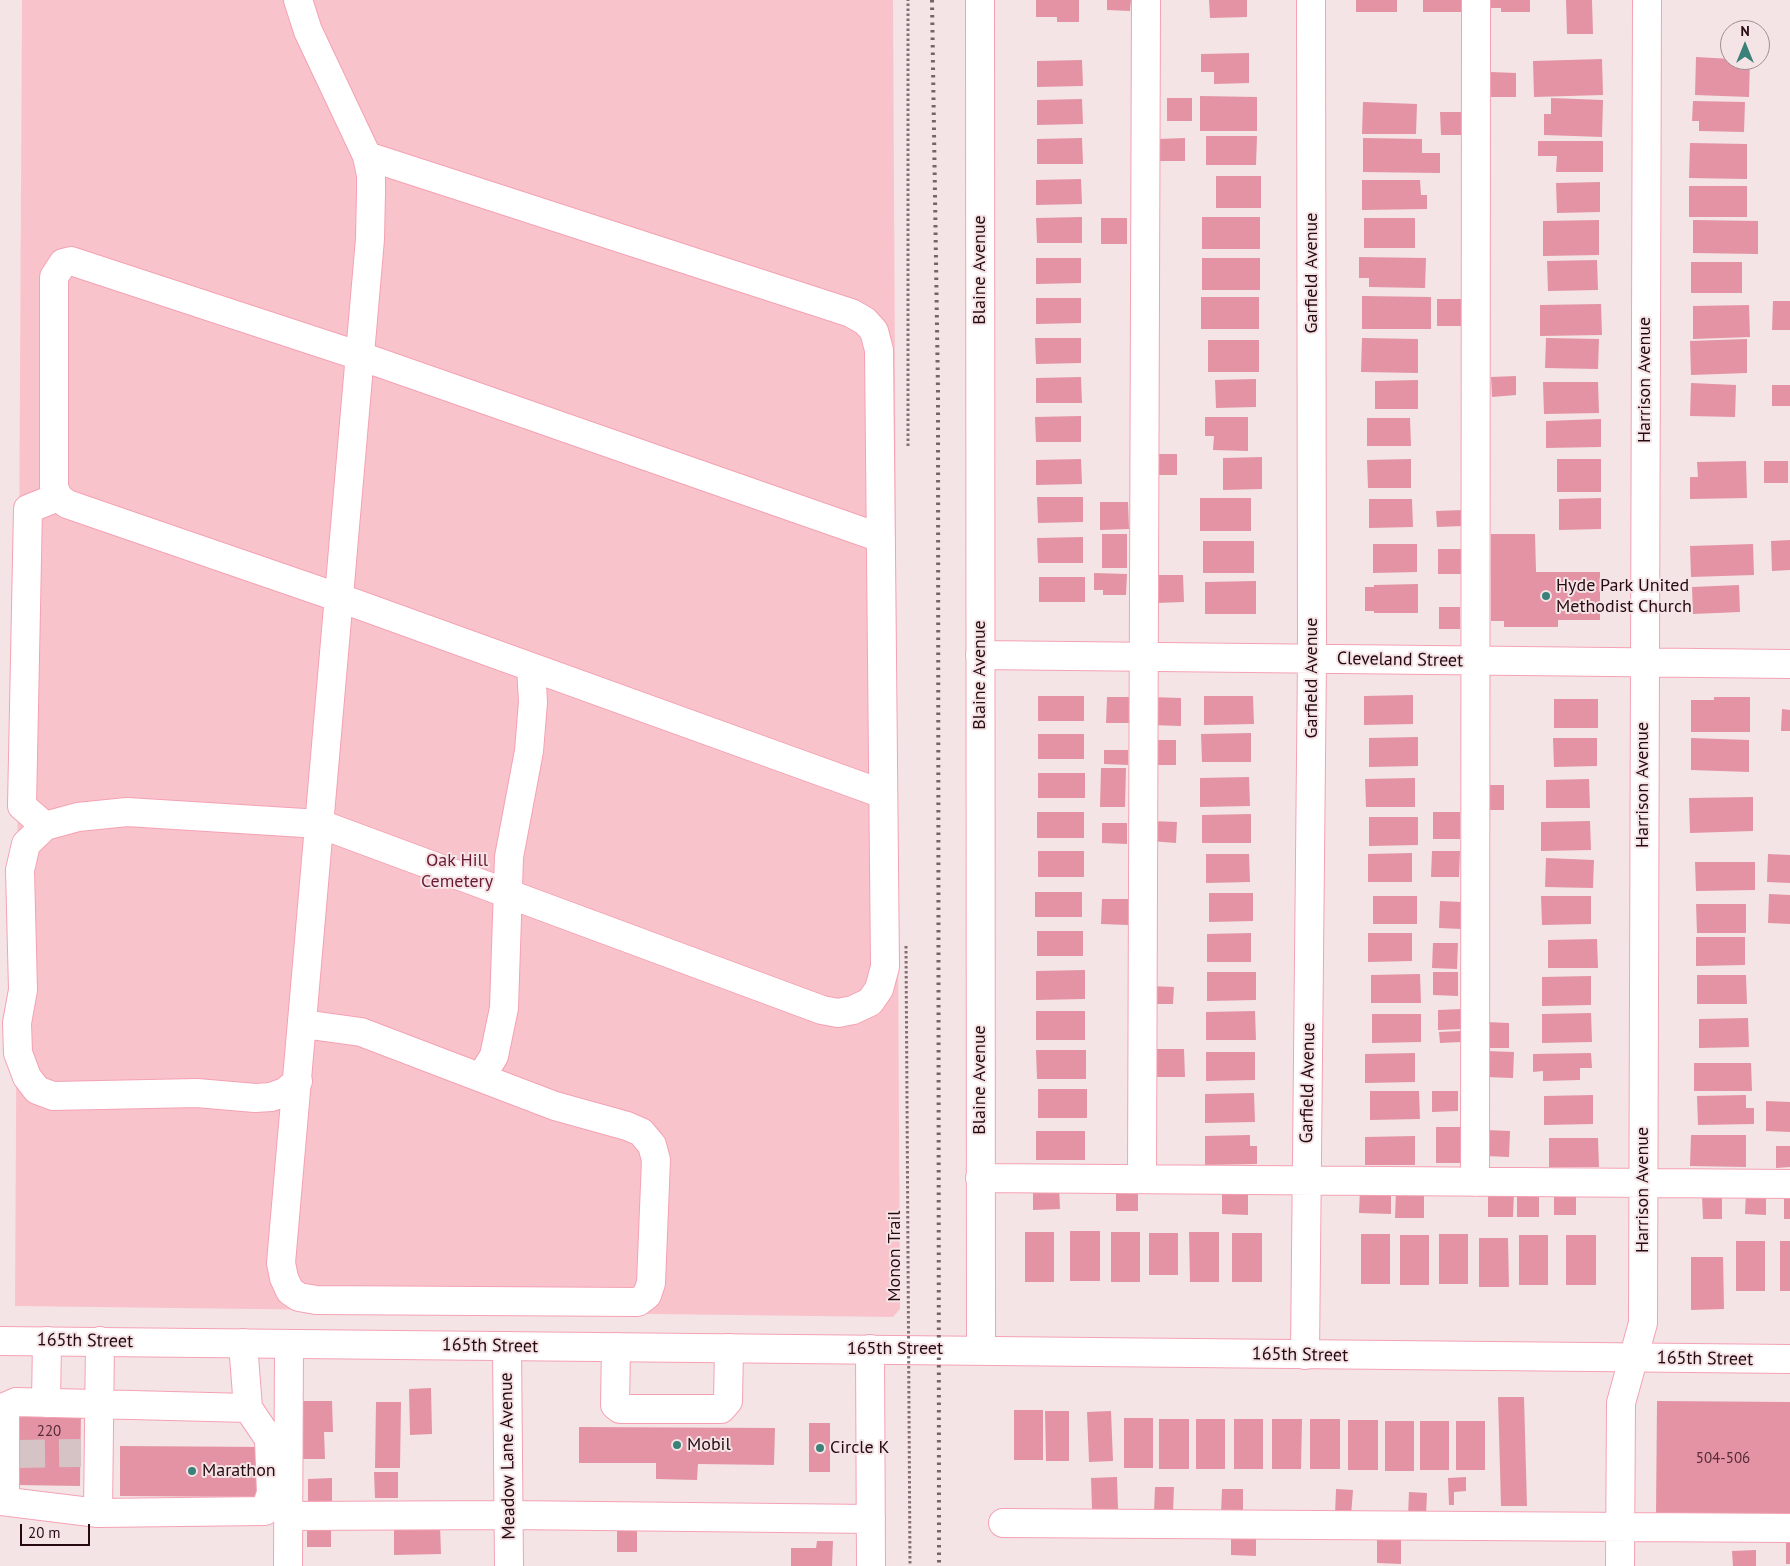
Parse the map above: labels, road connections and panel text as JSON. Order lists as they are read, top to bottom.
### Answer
{
  "streets": {
    "street": [
      "Blaine Avenue",
      "Garfield Avenue",
      "Harrison Avenue",
      "Cleveland Street",
      "165th Street",
      "Meadow Lane Avenue"
    ],
    "path": ["Monon Trail"]
  },
  "crossings": [
    ["Blaine Avenue", "Cleveland Street"],
    ["Blaine Avenue", "165th Street"],
    ["Garfield Avenue", "Cleveland Street"],
    ["Garfield Avenue", "165th Street"],
    ["Harrison Avenue", "Cleveland Street"],
    ["Harrison Avenue", "165th Street"],
    ["165th Street", "Meadow Lane Avenue"]
  ],
  "parks": ["Oak Hill Cemetery"],
  "places": [
    "Hyde Park United Methodist Church",
    "Mobil",
    "Circle K",
    "Marathon"
  ],
  "house_numbers": ["220", "504-506"],
  "scale_bar": "20 m",
  "north": "top"
}
